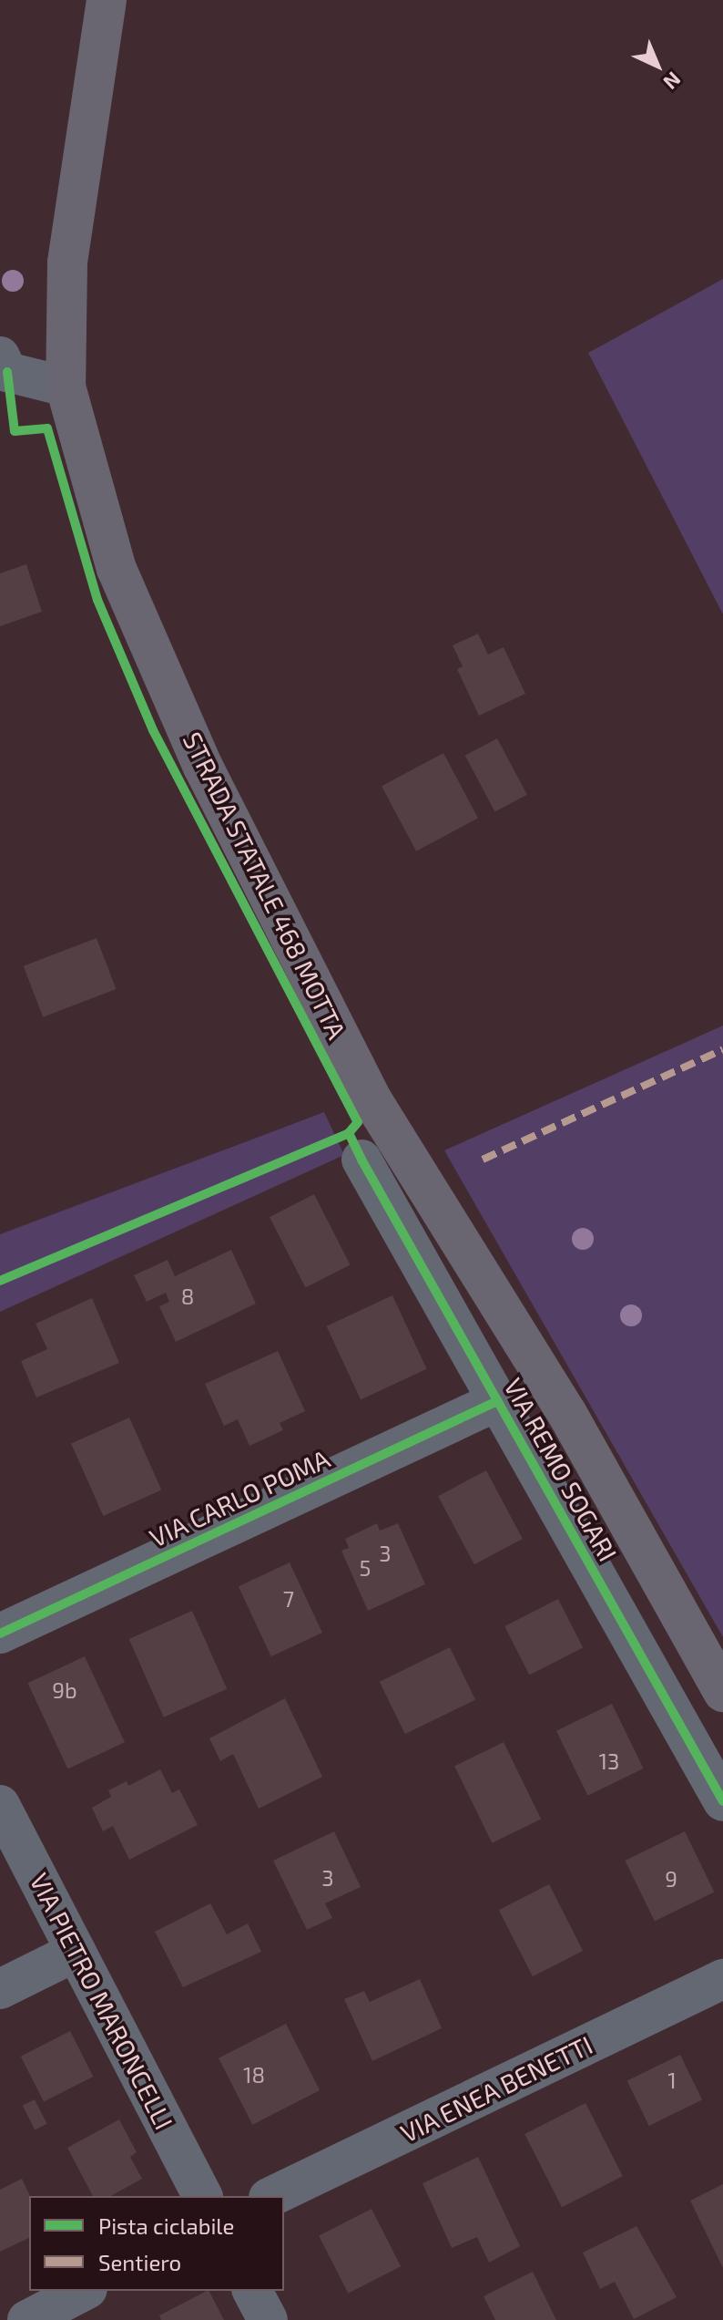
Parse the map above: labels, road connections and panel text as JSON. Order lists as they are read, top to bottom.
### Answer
{
  "streets": {
    "main road": ["STRADA STATALE 468 MOTTA"],
    "street": [
      "VIA REMO SOGARI",
      "VIA CARLO POMA",
      "VIA PIETRO MARONCELLI",
      "VIA ENEA BENETTI"
    ]
  },
  "crossings": [
    ["VIA REMO SOGARI", "VIA CARLO POMA"]
  ],
  "house_numbers": [
    "8",
    "3",
    "5",
    "7",
    "9b",
    "13",
    "3",
    "9",
    "18",
    "1"
  ],
  "legend": ["Pista ciclabile", "Sentiero"],
  "north": "bottom right"
}
